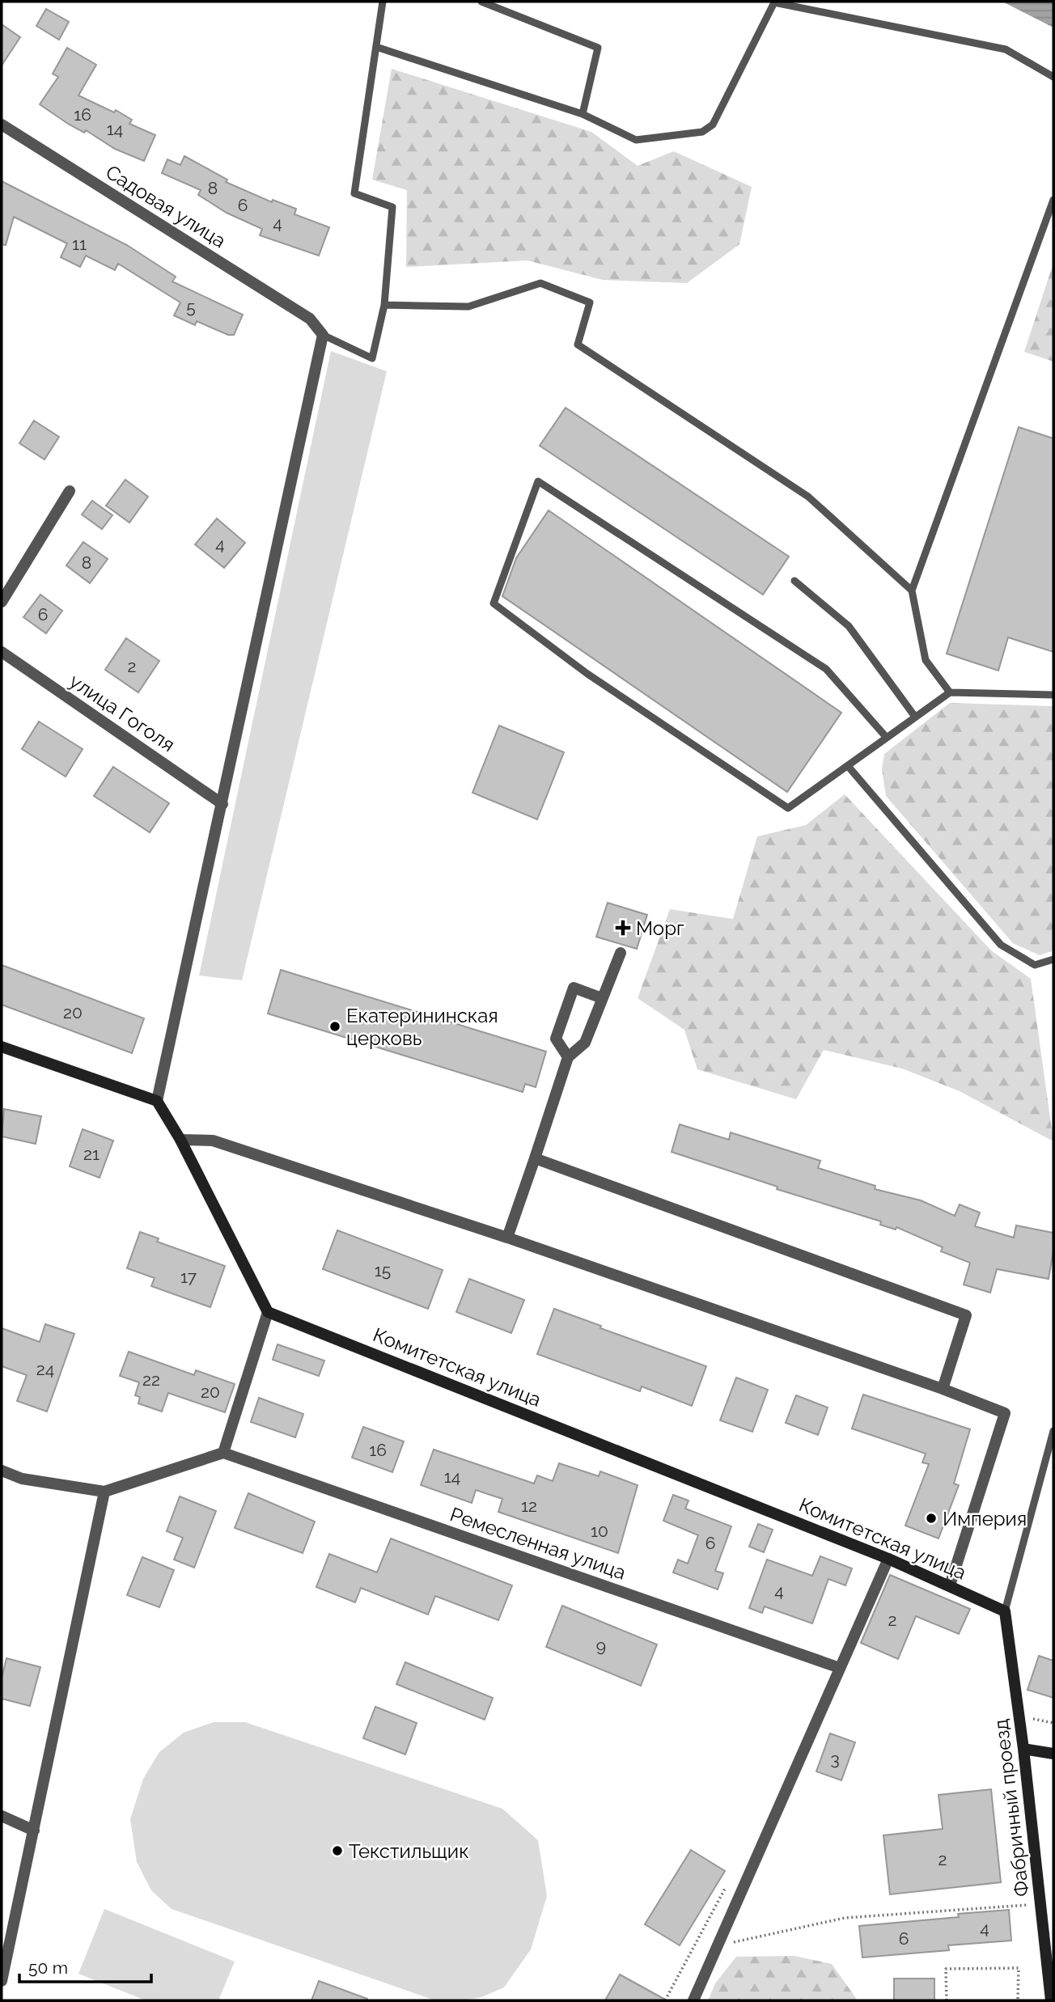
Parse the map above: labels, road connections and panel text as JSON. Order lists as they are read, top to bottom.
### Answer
{
  "streets": {
    "street": [
      "Садовая улица",
      "улица Гоголя",
      "Комитетская улица",
      "Ремесленная улица",
      "Фабричный проезд"
    ]
  },
  "crossings": [
    ["Комитетская улица", "Фабричный проезд"]
  ],
  "places": {
    "health": ["Морг"],
    "other": ["Екатерининская церковь", "Империя", "Текстильщик"]
  },
  "house_numbers": [
    "16",
    "14",
    "8",
    "6",
    "4",
    "11",
    "5",
    "4",
    "8",
    "6",
    "2",
    "20",
    "21",
    "15",
    "17",
    "24",
    "22",
    "20",
    "16",
    "14",
    "12",
    "10",
    "6",
    "4",
    "2",
    "9",
    "3",
    "2",
    "4",
    "6"
  ],
  "scale_bar": "50 m"
}
